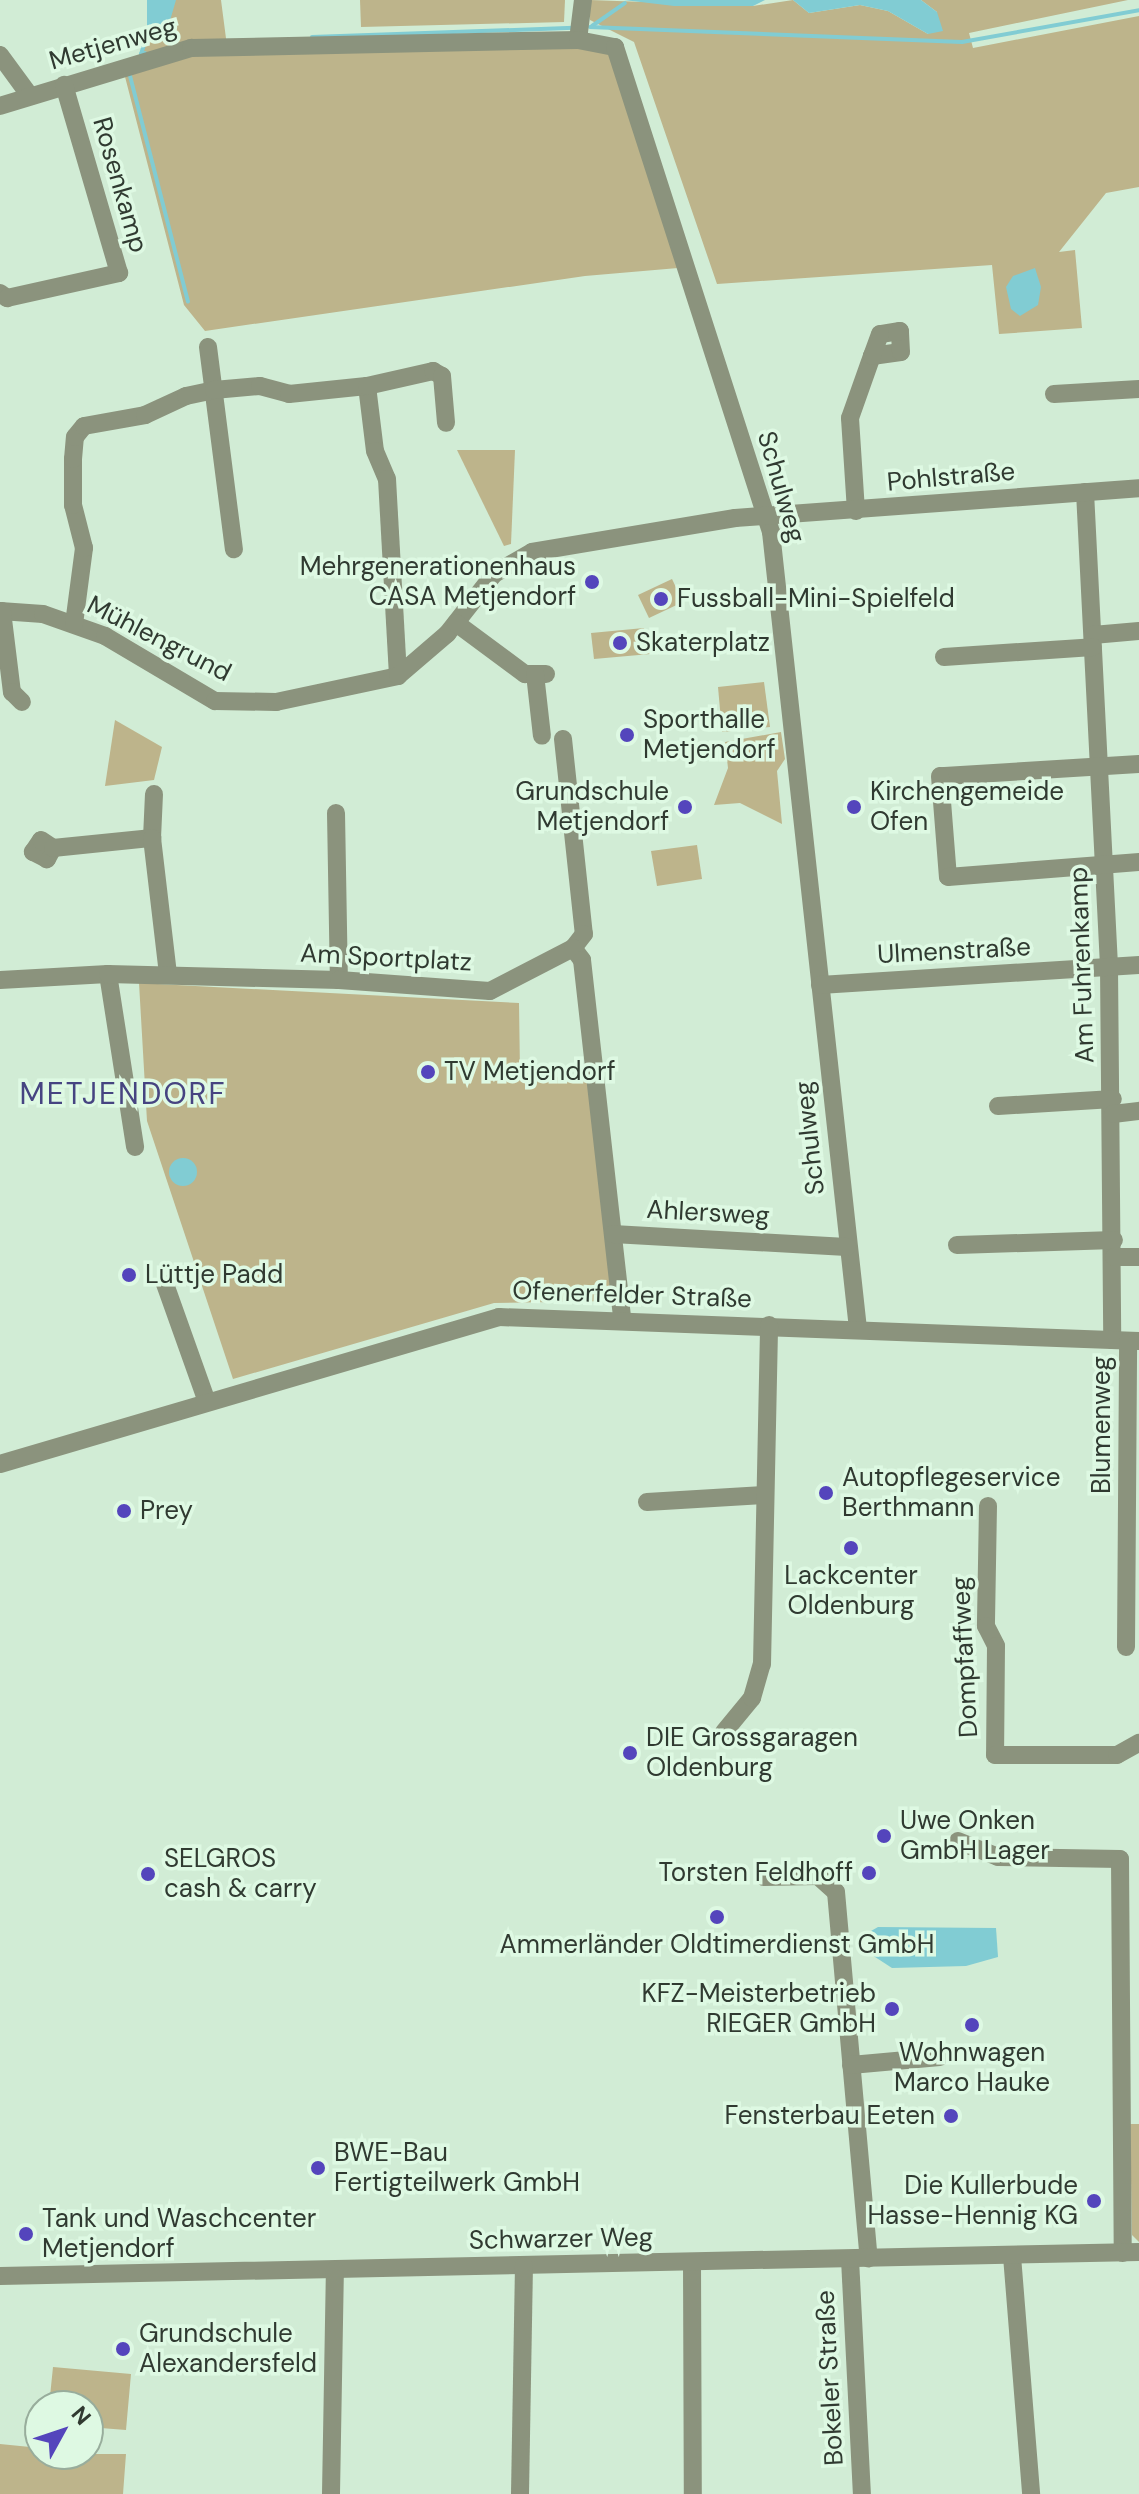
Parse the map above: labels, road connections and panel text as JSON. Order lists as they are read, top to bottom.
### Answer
{
  "streets": {
    "street": [
      "Metjenweg",
      "Rosenkamp",
      "Pohlstraße",
      "Schulweg",
      "Mühlengrund",
      "Ulmenstraße",
      "Am Sportplatz",
      "Am Fuhrenkamp",
      "Ahlersweg",
      "Ofenerfelder Straße",
      "Blumenweg",
      "Dompfaffweg",
      "Schwarzer Weg",
      "Bokeler Straße"
    ]
  },
  "crossings": [
    ["Metjenweg", "Rosenkamp"],
    ["Metjenweg", "Schulweg"],
    ["Pohlstraße", "Schulweg"],
    ["Pohlstraße", "Am Fuhrenkamp"],
    ["Schulweg", "Ulmenstraße"],
    ["Schulweg", "Ahlersweg"],
    ["Schulweg", "Ofenerfelder Straße"],
    ["Ulmenstraße", "Am Fuhrenkamp"],
    ["Am Fuhrenkamp", "Ofenerfelder Straße"],
    ["Am Fuhrenkamp", "Blumenweg"],
    ["Ofenerfelder Straße", "Blumenweg"],
    ["Schwarzer Weg", "Bokeler Straße"]
  ],
  "districts": ["METJENDORF"],
  "places": [
    "Mehrgenerationenhaus CASA Metjendorf",
    "Fussball-Mini-Spielfeld",
    "Skaterplatz",
    "Sporthalle Metjendorf",
    "Grundschule Metjendorf",
    "Kirchengemeide Ofen",
    "TV Metjendorf",
    "Lüttje Padd",
    "Autopflegeservice Berthmann",
    "Prey",
    "Lackcenter Oldenburg",
    "DIE Grossgaragen Oldenburg",
    "Uwe Onken GmbH Lager",
    "Torsten Feldhoff",
    "SELGROS cash & carry",
    "Ammerländer Oldtimerdienst GmbH",
    "KFZ-Meisterbetrieb RIEGER GmbH",
    "Wohnwagen Marco Hauke",
    "Fensterbau Eeten",
    "BWE-Bau Fertigteilwerk GmbH",
    "Die Kullerbude Hasse-Hennig KG",
    "Tank und Waschcenter Metjendorf",
    "Grundschule Alexandersfeld"
  ],
  "north": "top right"
}
